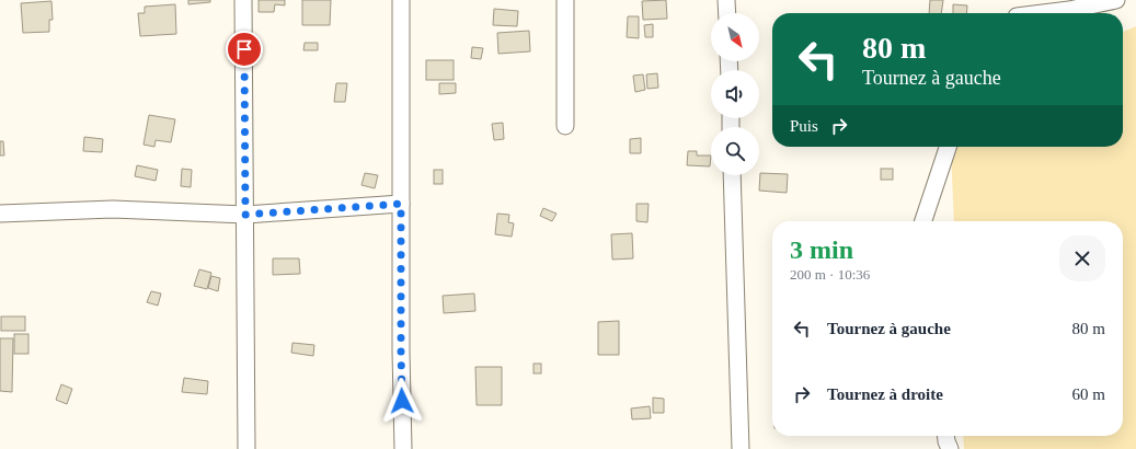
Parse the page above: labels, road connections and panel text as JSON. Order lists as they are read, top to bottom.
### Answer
{
  "north": "bottom right",
  "page": {
    "turn": ["80 m", "Tournez à gauche"],
    "then": "Puis",
    "heading": ["3 min", "200 m · 10:36"],
    "list": [
      {
        "name": "Tournez à gauche",
        "value": "80 m"
      },
      {
        "name": "Tournez à droite",
        "value": "60 m"
      }
    ]
  }
}
